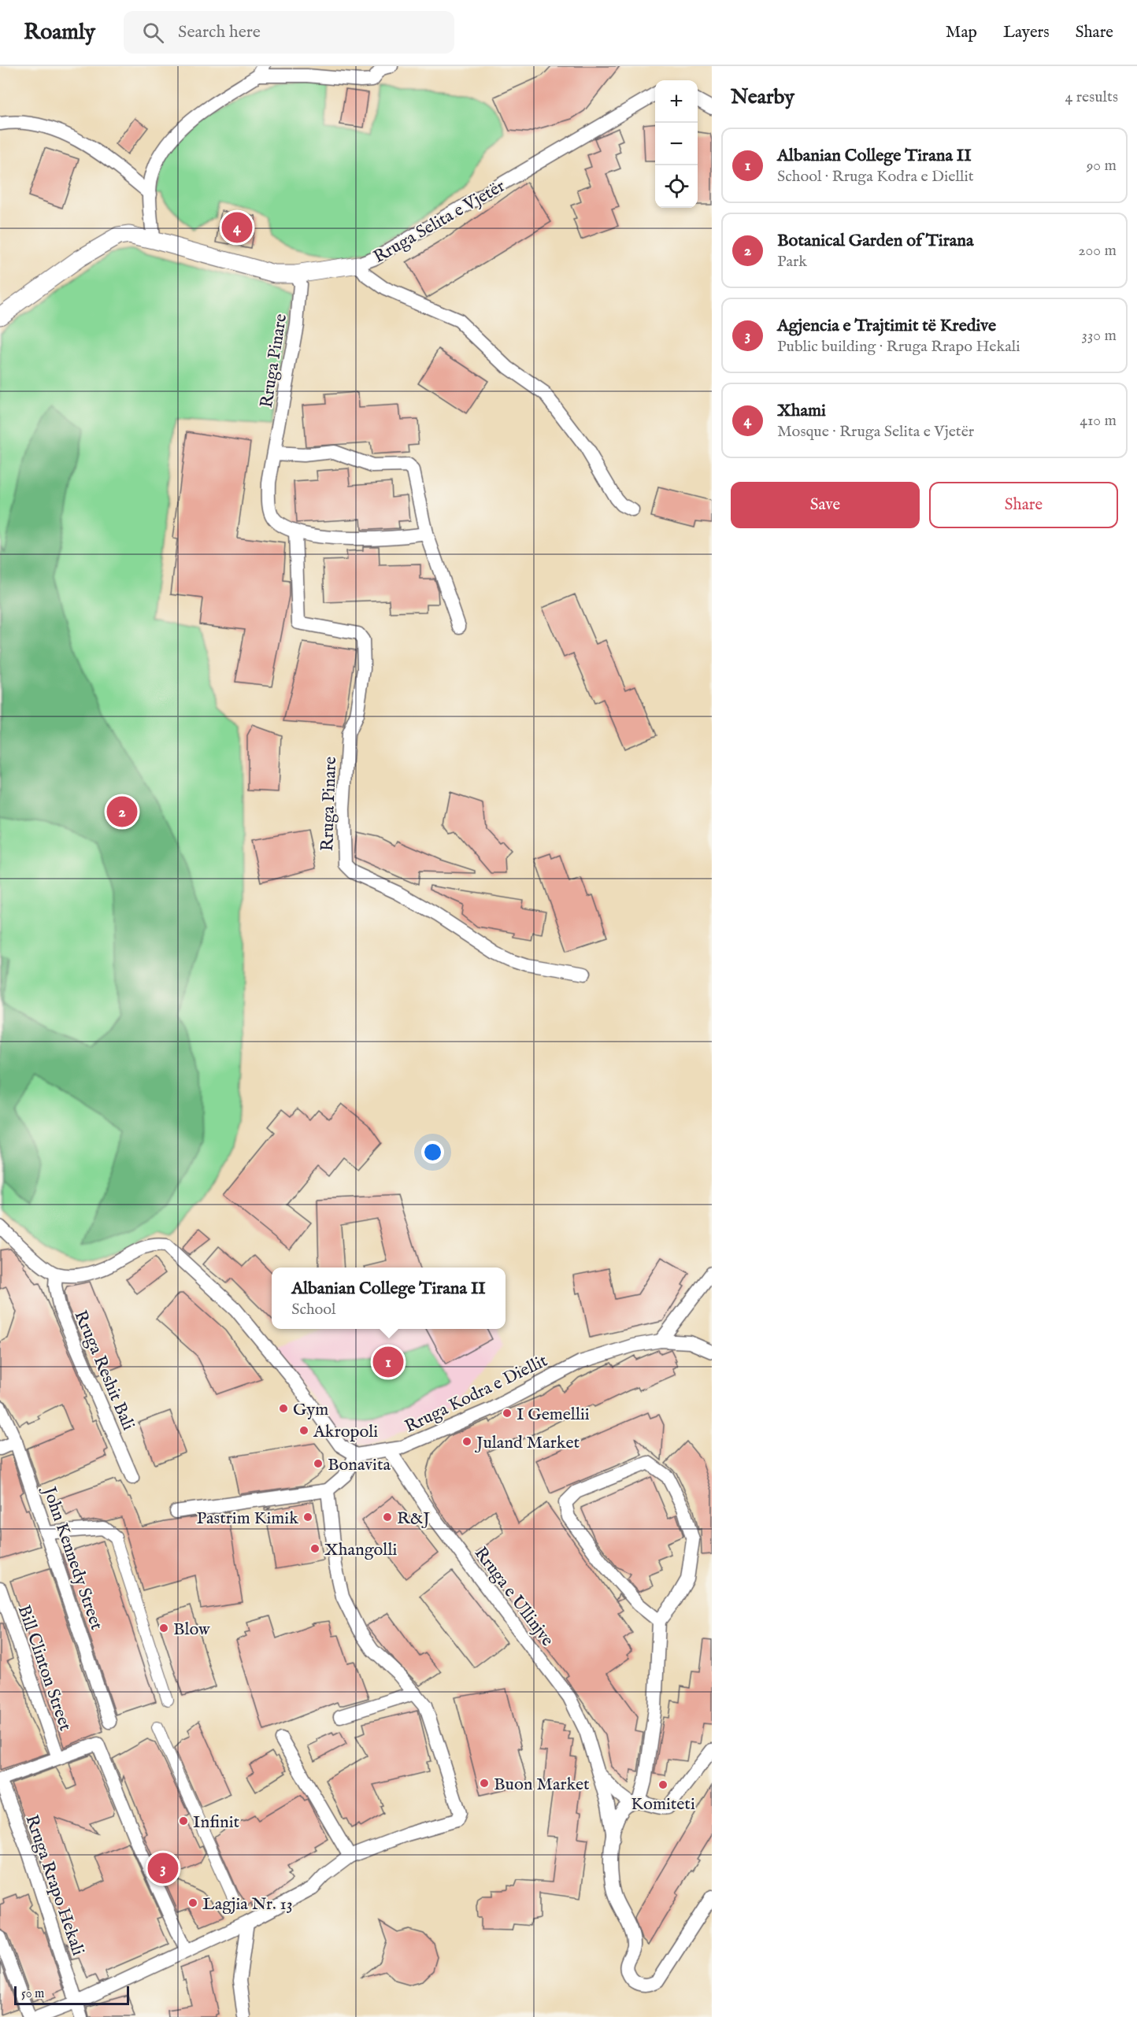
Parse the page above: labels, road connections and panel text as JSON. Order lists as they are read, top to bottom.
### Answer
{
  "streets": {
    "street": [
      "Rruga Selita e Vjetër",
      "Rruga Pinare",
      "Rruga Reshit Bali",
      "Rruga Kodra e Diellit",
      "John Kennedy Street",
      "Rruga e Ullinjve",
      "Bill Clinton Street",
      "Rruga Rrapo Hekali"
    ]
  },
  "crossings": [
    ["Rruga Selita e Vjetër", "Rruga Pinare"],
    ["Rruga Kodra e Diellit", "Rruga e Ullinjve"]
  ],
  "places": [
    "Gym",
    "I Gemellii",
    "Akropoli",
    "Juland Market",
    "Bonavita",
    "Pastrim Kimik",
    "R&J",
    "Xhangolli",
    "Blow",
    "Buon Market",
    "Komiteti",
    "Infinit",
    "Lagjia Nr. 13"
  ],
  "scale_bar": "50 m",
  "page": {
    "header": "Roamly",
    "search": "Search here",
    "nav": ["Map", "Layers", "Share"],
    "heading": ["Nearby", "4 results"],
    "map_buttons": ["+", "−"],
    "list": [
      {
        "mark": "1",
        "name": "Albanian College Tirana II",
        "note": "School · Rruga Kodra e Diellit",
        "value": "90 m"
      },
      {
        "mark": "2",
        "name": "Botanical Garden of Tirana",
        "note": "Park",
        "value": "200 m"
      },
      {
        "mark": "3",
        "name": "Agjencia e Trajtimit të Kredive",
        "note": "Public building · Rruga Rrapo Hekali",
        "value": "330 m"
      },
      {
        "mark": "4",
        "name": "Xhami",
        "note": "Mosque · Rruga Selita e Vjetër",
        "value": "410 m"
      }
    ],
    "pins": [
      "4",
      "2",
      "1",
      "3"
    ],
    "buttons": ["Save", "Share"],
    "popup": ["Albanian College Tirana II", "School"],
    "scale": "50 m"
  }
}
